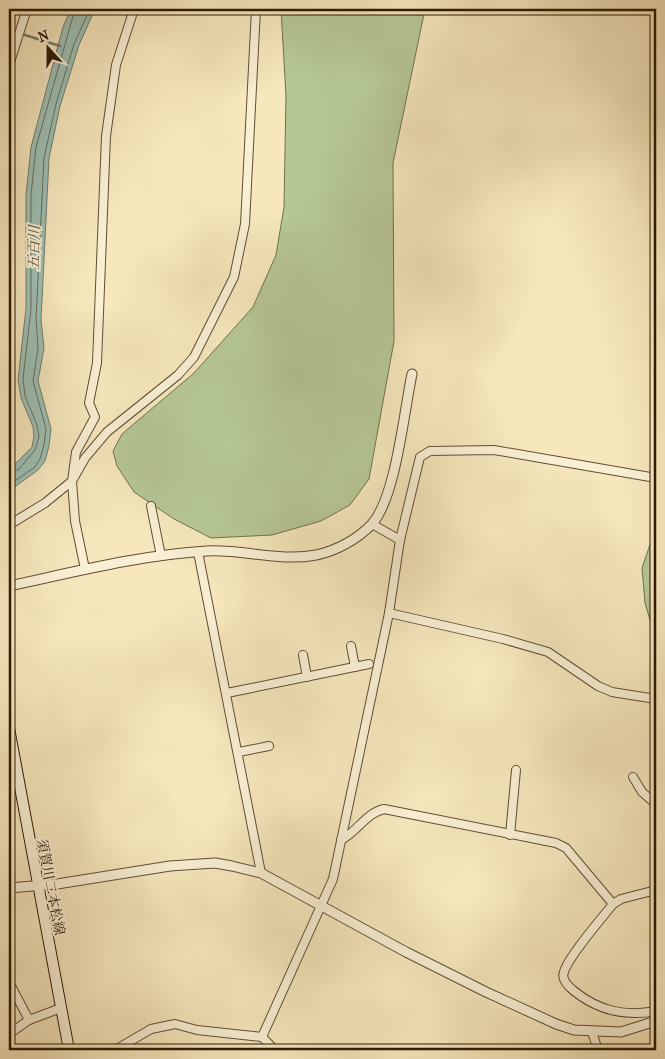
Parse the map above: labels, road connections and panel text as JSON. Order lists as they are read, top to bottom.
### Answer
{
  "streets": {
    "main road": ["須賀川二本松線"]
  },
  "water": ["五百川"],
  "north": "top"
}
